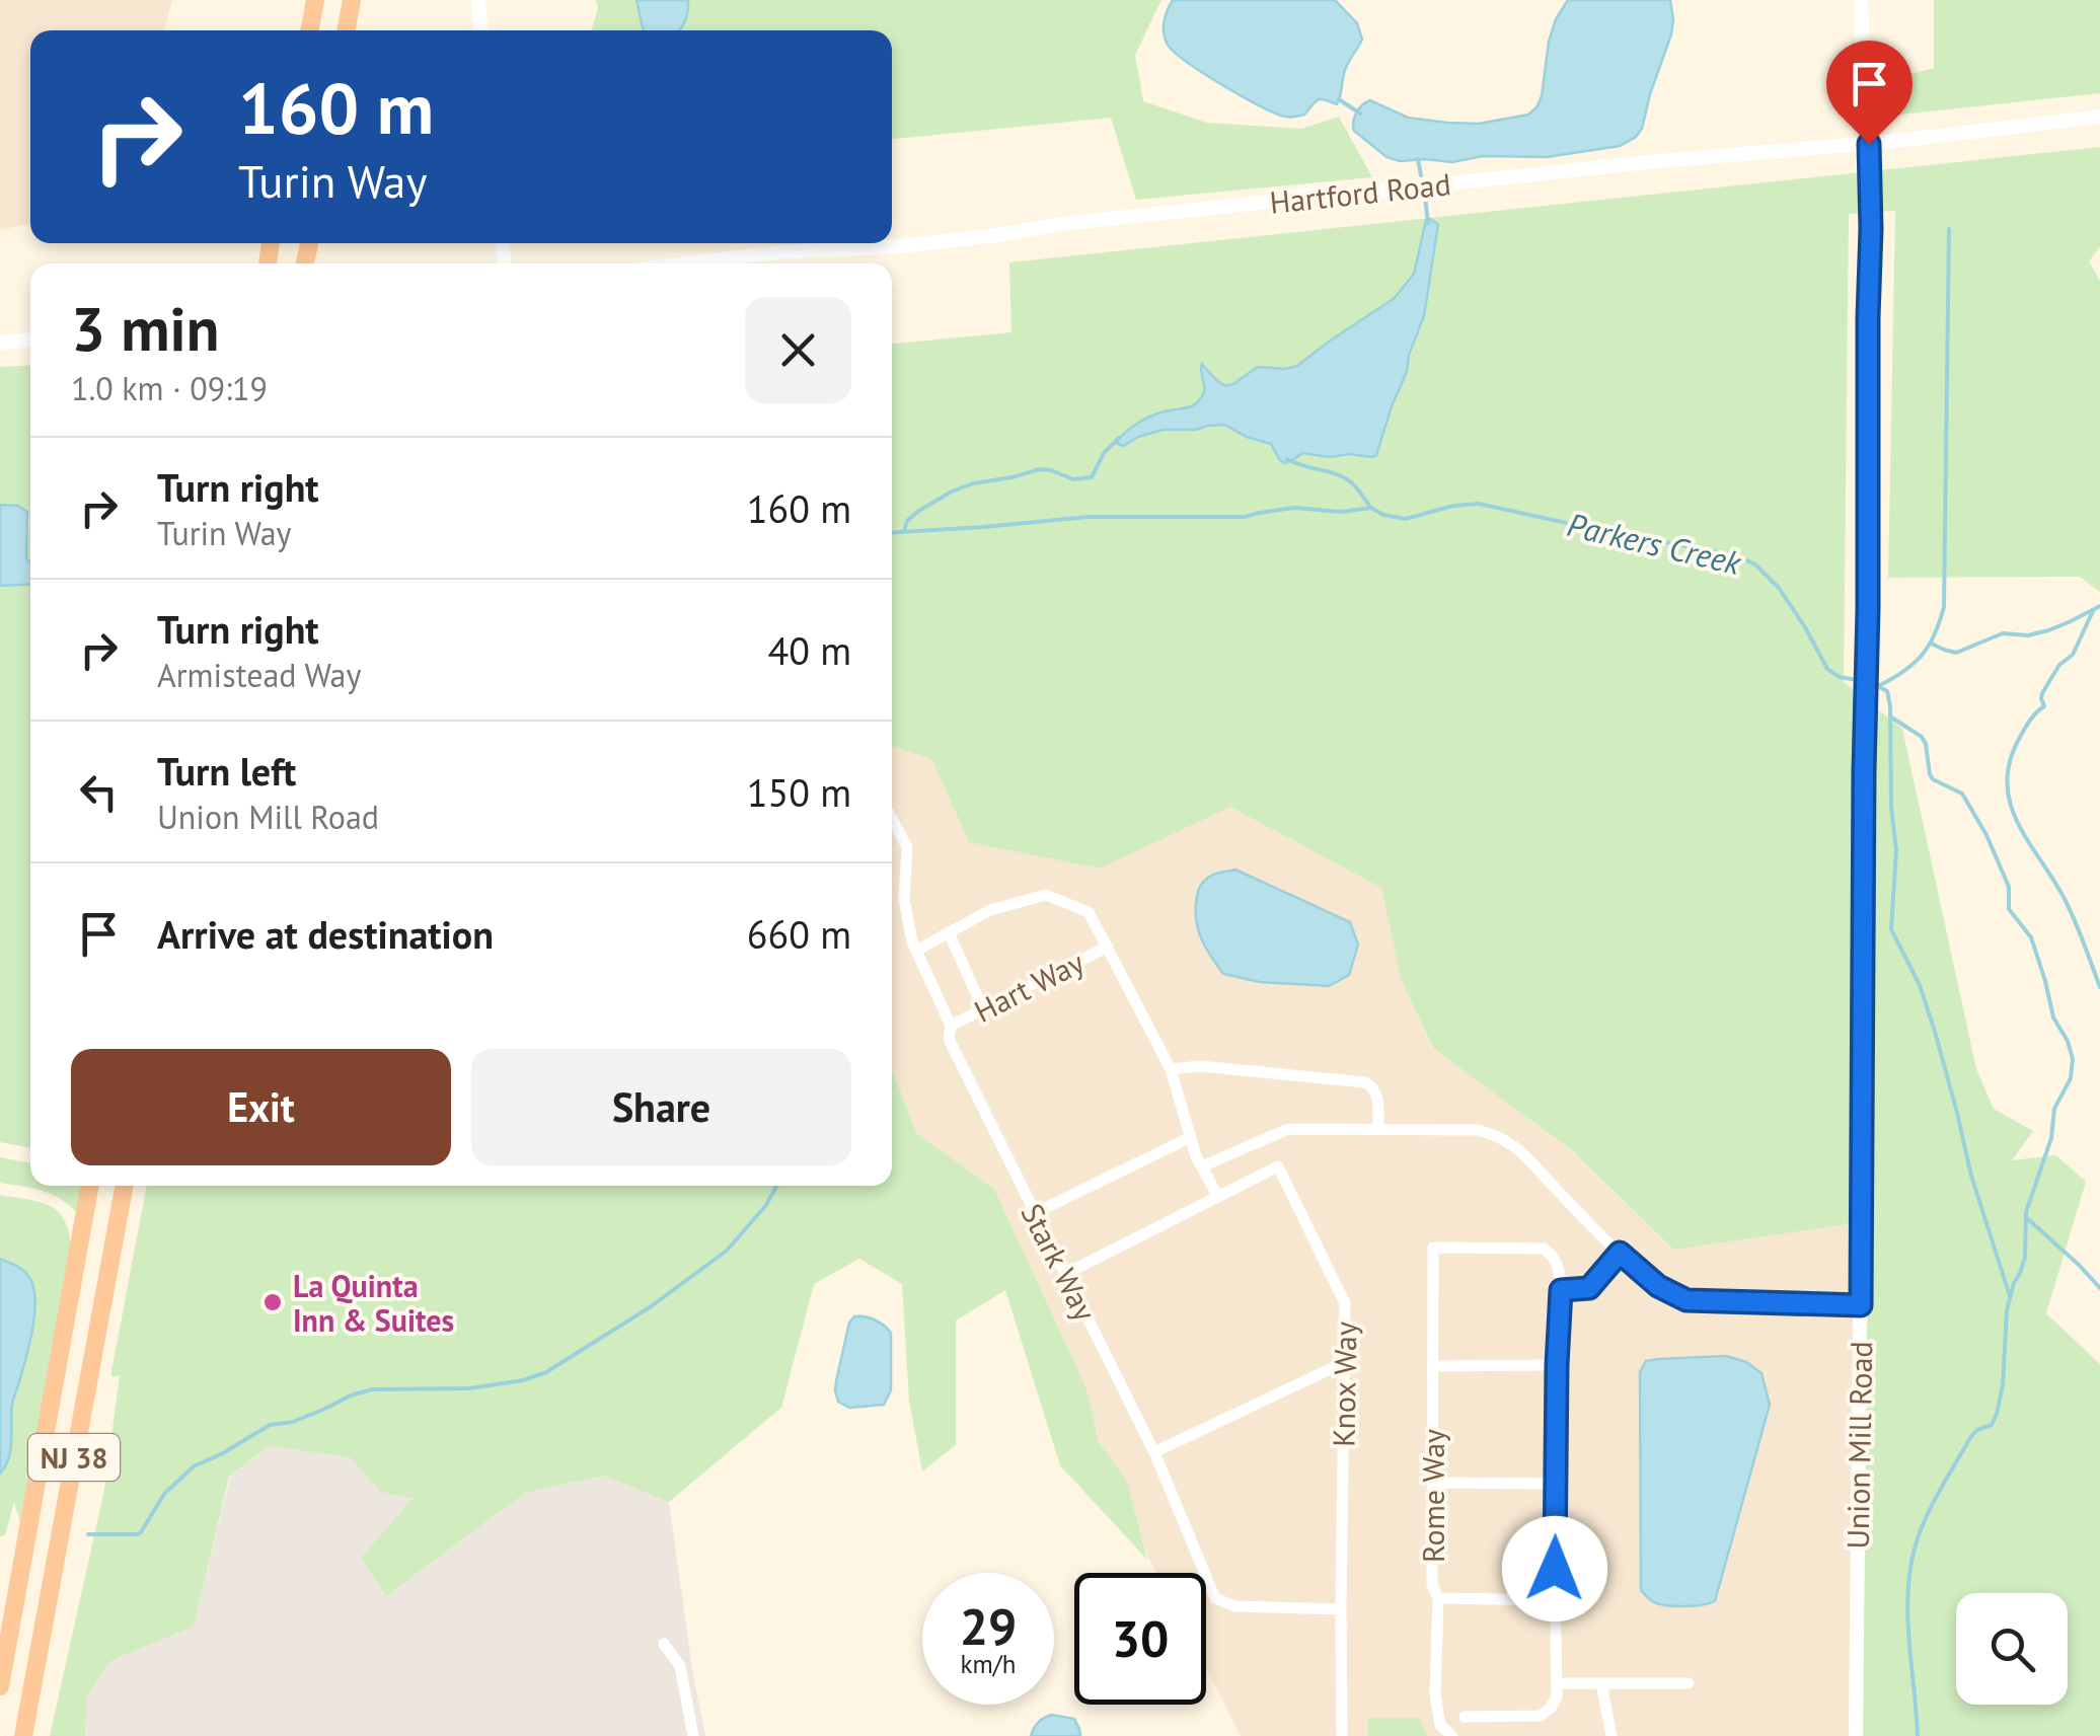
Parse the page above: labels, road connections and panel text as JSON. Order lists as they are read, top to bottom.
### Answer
{
  "streets": {
    "highway": ["NJ 38"],
    "street": [
      "Hartford Road",
      "Hart Way",
      "Stark Way",
      "Knox Way",
      "Union Mill Road",
      "Rome Way"
    ]
  },
  "crossings": [
    ["Hartford Road", "Union Mill Road"],
    ["Hart Way", "Stark Way"],
    ["Stark Way", "Knox Way"]
  ],
  "water": ["Parkers Creek"],
  "places": ["La Quinta Inn & Suites"],
  "page": {
    "turn": ["160 m", "Turin Way"],
    "heading": ["3 min", "1.0 km · 09:19"],
    "list": [
      {
        "name": "Turn right",
        "note": "Turin Way",
        "value": "160 m"
      },
      {
        "name": "Turn right",
        "note": "Armistead Way",
        "value": "40 m"
      },
      {
        "name": "Turn left",
        "note": "Union Mill Road",
        "value": "150 m"
      },
      {
        "name": "Arrive at destination",
        "value": "660 m"
      }
    ],
    "buttons": ["Exit", "Share"],
    "speed": "29 km/h",
    "limit": "30"
  }
}
